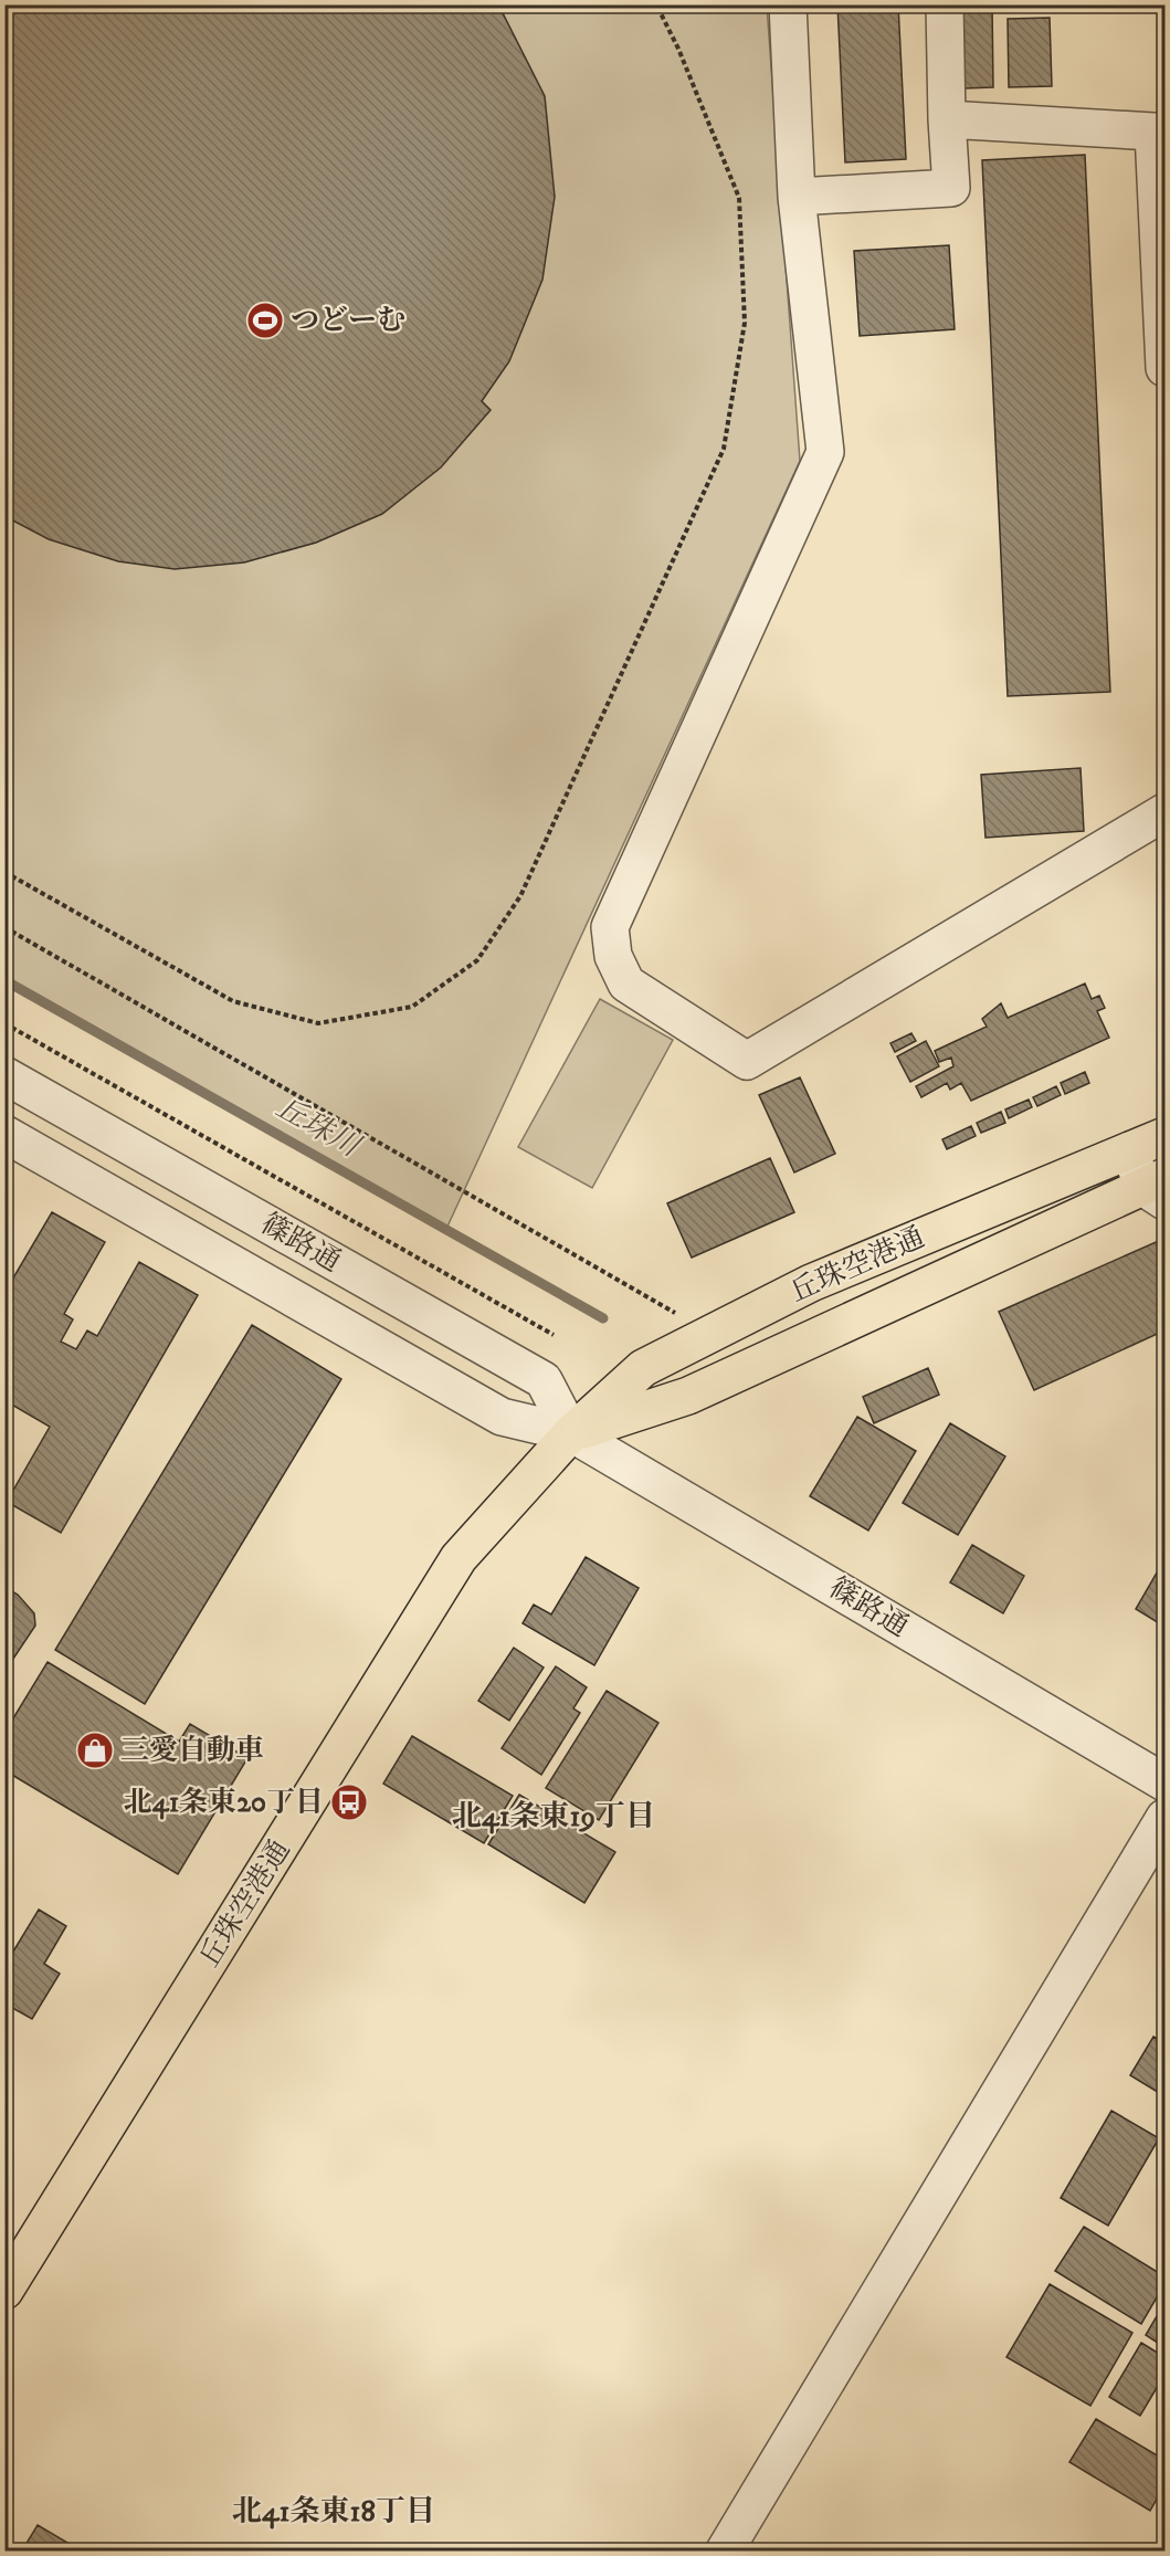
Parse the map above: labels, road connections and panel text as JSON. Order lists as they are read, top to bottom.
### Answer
{
  "streets": {
    "main road": ["丘珠空港通"],
    "street": ["篠路通"]
  },
  "crossings": [
    ["篠路通", "丘珠空港通"]
  ],
  "districts": ["北41条東19丁目", "北41条東18丁目"],
  "water": ["丘珠川"],
  "places": {
    "sports": ["つどーむ"],
    "shop": ["三愛自動車"],
    "bus stop": ["北41条東20丁目"]
  }
}
